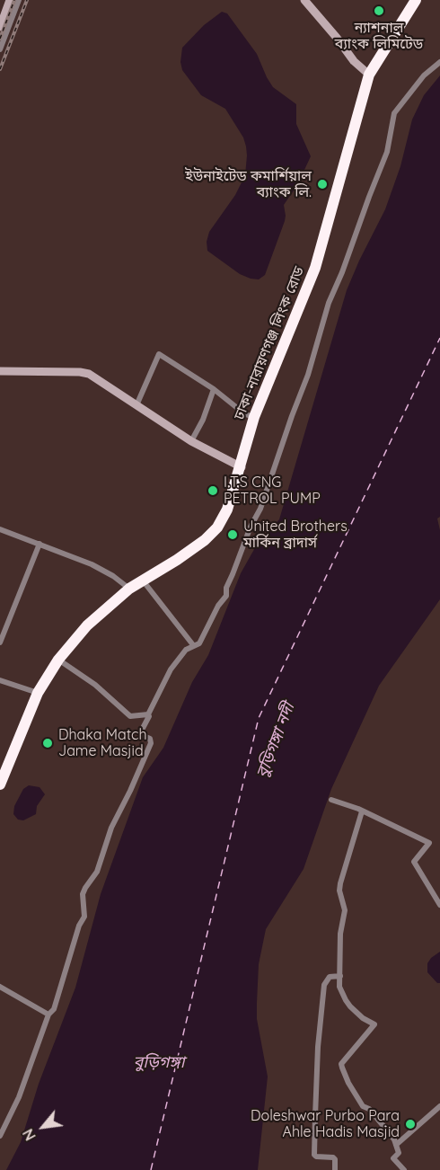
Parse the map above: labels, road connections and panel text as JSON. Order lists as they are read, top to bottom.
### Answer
{
  "streets": {
    "highway": ["ঢাকা-নারায়ণগঞ্জ লিংক রোড"]
  },
  "water": ["বুড়িগঙ্গা নদী", "বুড়িগঙ্গা"],
  "places": [
    "ন্যাশনাল ব্যাংক লিমিটেড",
    "ইউনাইটেড কমার্শিয়াল ব্যাংক লি.",
    "I.T.S CNG PETROL PUMP",
    "United Brothers মার্কিন ব্রাদার্স",
    "Dhaka Match Jame Masjid",
    "Doleshwar Purbo Para Ahle Hadis Masjid"
  ],
  "north": "bottom left"
}
